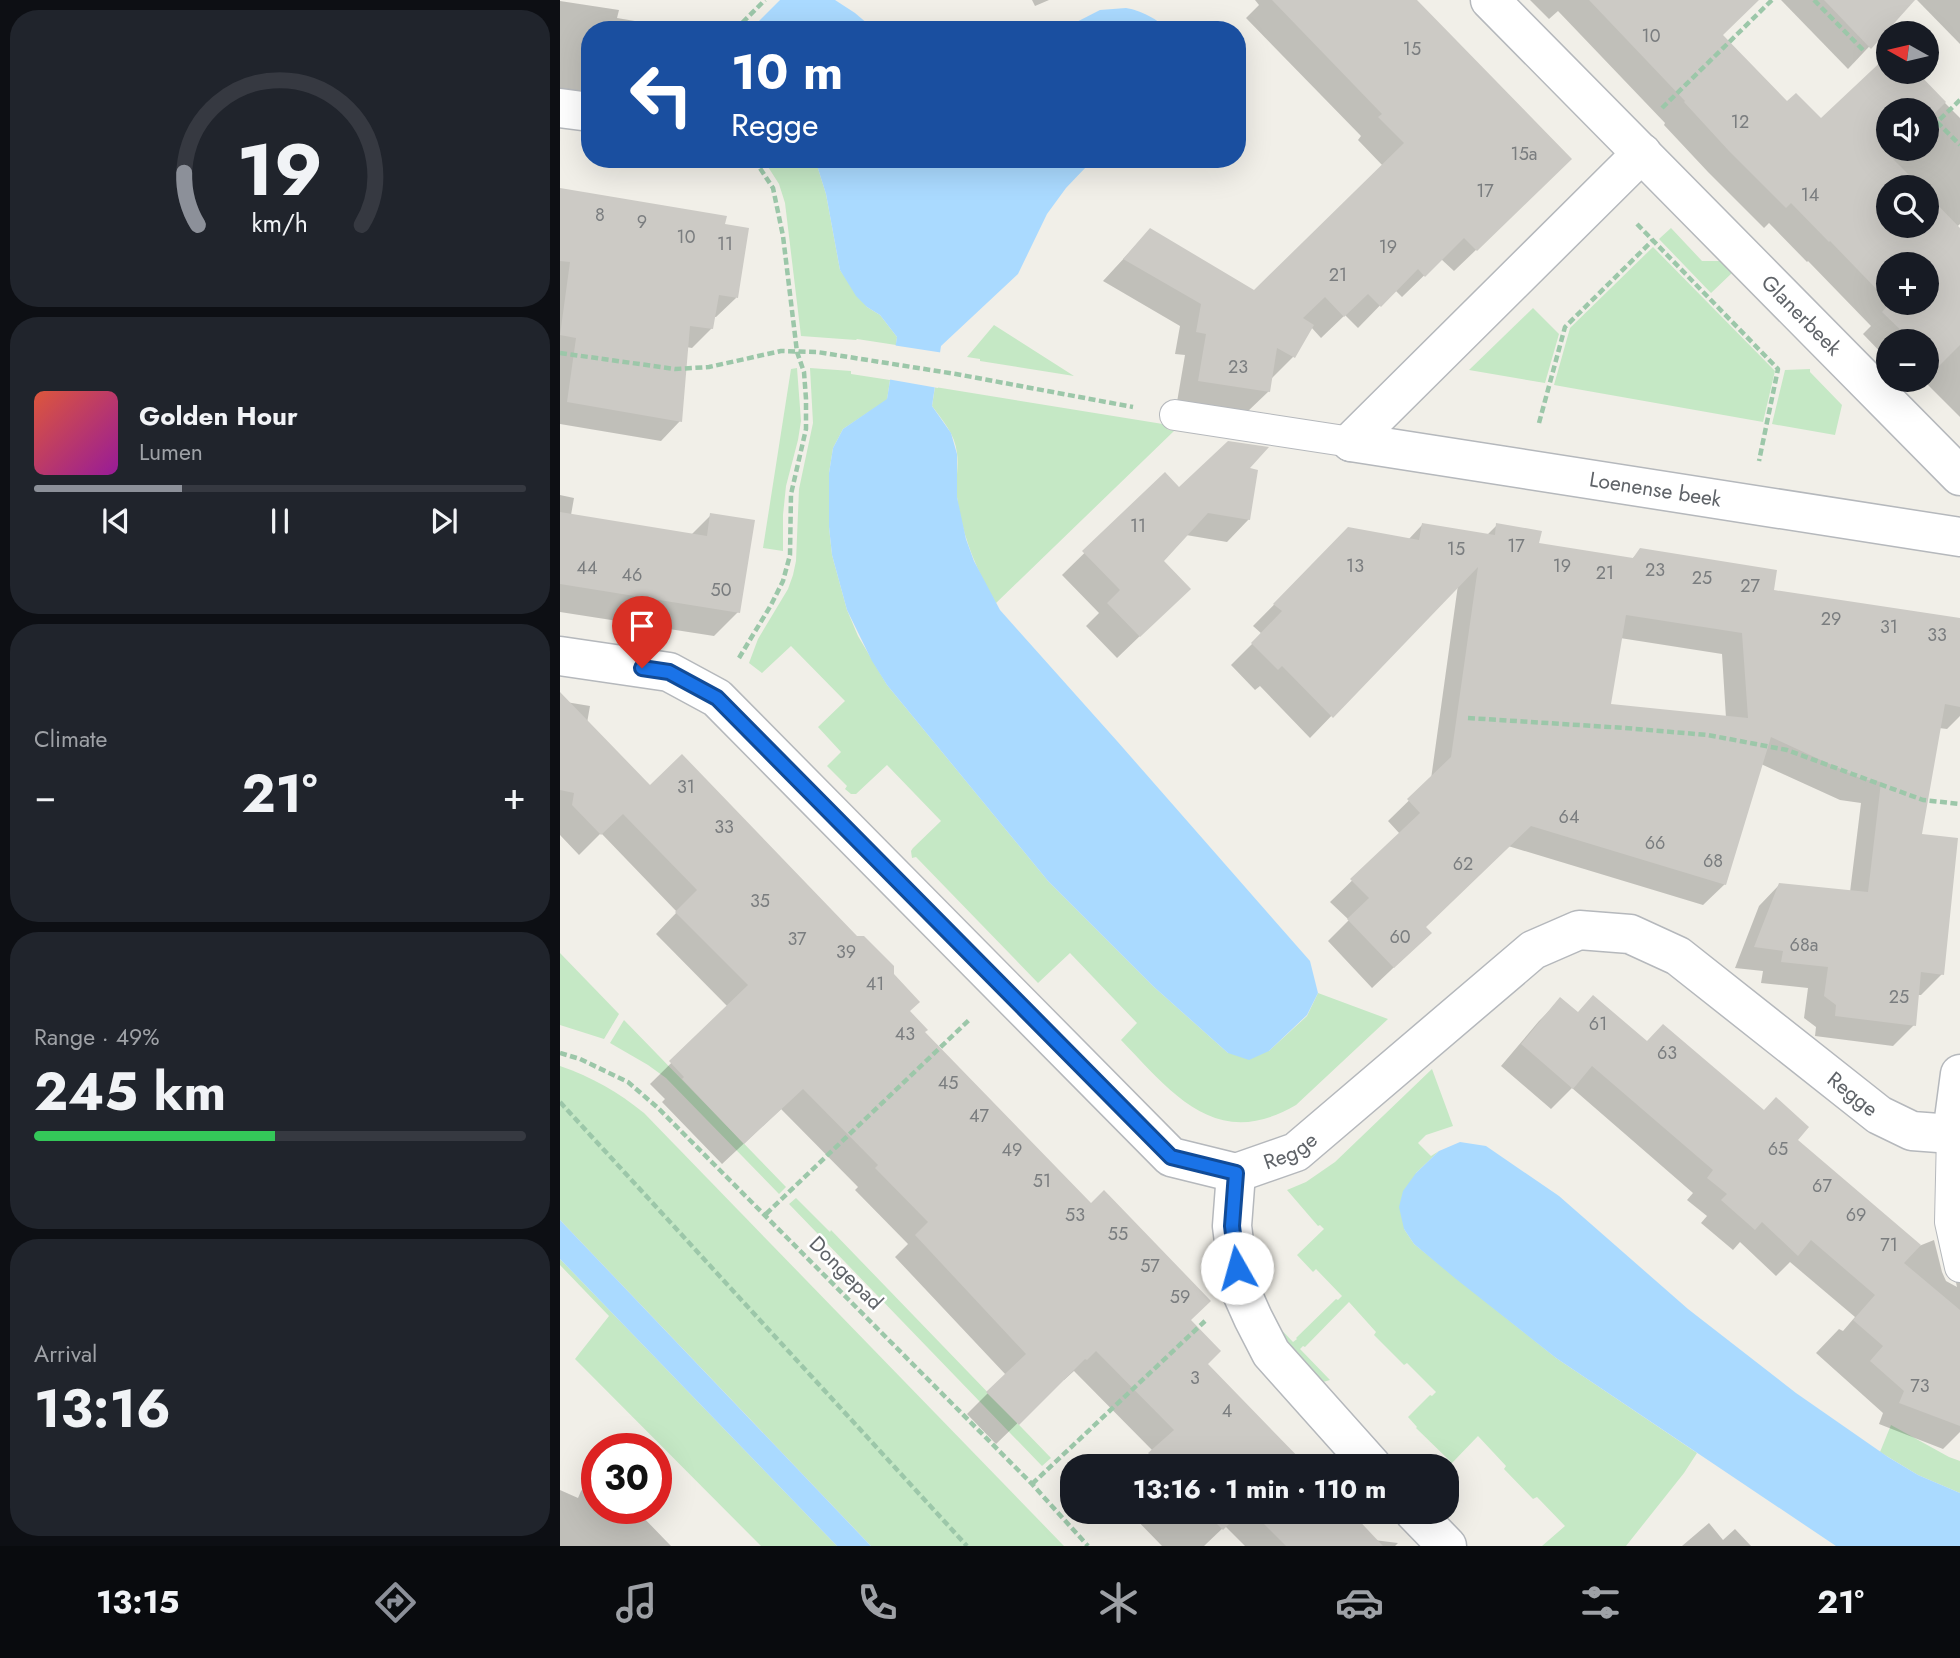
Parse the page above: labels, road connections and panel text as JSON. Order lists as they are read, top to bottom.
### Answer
{
  "streets": {
    "street": ["Glanerbeek", "Loenense beek", "Regge"],
    "path": ["Dongepad"]
  },
  "house_numbers": [
    "10",
    "15",
    "12",
    "15a",
    "17",
    "14",
    "8",
    "9",
    "10",
    "11",
    "19",
    "21",
    "23",
    "11",
    "17",
    "15",
    "13",
    "19",
    "44",
    "23",
    "21",
    "46",
    "25",
    "27",
    "50",
    "29",
    "31",
    "33",
    "31",
    "64",
    "33",
    "66",
    "68",
    "62",
    "35",
    "60",
    "37",
    "68a",
    "39",
    "41",
    "25",
    "61",
    "43",
    "63",
    "45",
    "47",
    "65",
    "49",
    "51",
    "67",
    "53",
    "69",
    "55",
    "71",
    "57",
    "59",
    "3",
    "73",
    "4"
  ],
  "north": "left",
  "page": {
    "map_buttons": ["+", "−"],
    "turn": ["10 m", "Regge"],
    "song": ["Golden Hour", "Lumen"],
    "tile": [
      "Climate",
      ["Range · 49%", "245 km"],
      ["Arrival", "13:16"]
    ],
    "heat": ["−", "21°", "+"],
    "limit": "30",
    "trip": "13:16 · 1 min · 110 m",
    "tabs": ["13:15", "21°"],
    "gauge": ["19", "km/h"]
  }
}
